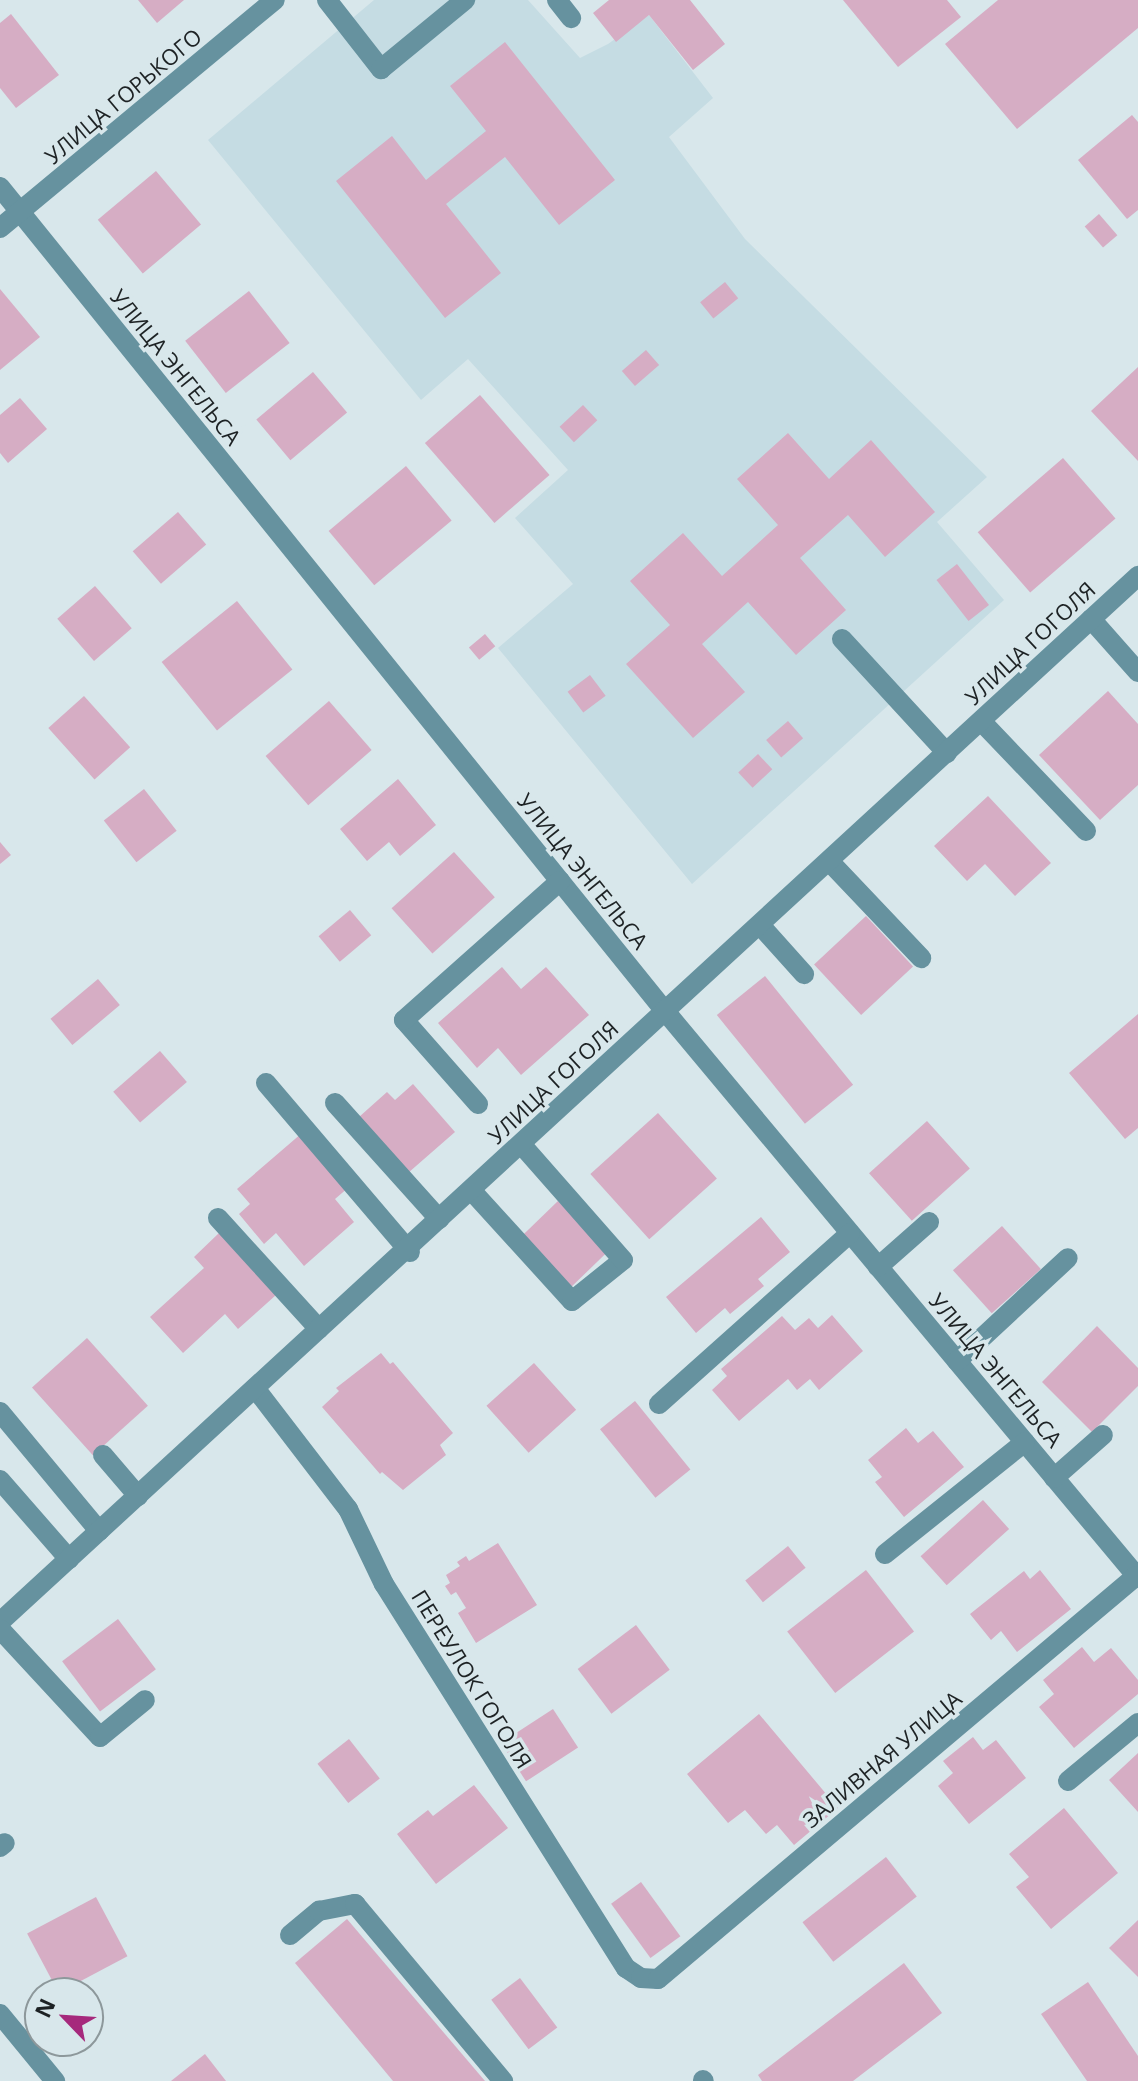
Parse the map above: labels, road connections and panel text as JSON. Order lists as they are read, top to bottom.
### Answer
{
  "streets": {
    "street": [
      "УЛИЦА ГОРЬКОГО",
      "УЛИЦА ЭНГЕЛЬСА",
      "УЛИЦА ГОГОЛЯ",
      "ПЕРЕУЛОК ГОГОЛЯ",
      "ЗАЛИВНАЯ УЛИЦА"
    ]
  },
  "crossings": [
    ["УЛИЦА ГОРЬКОГО", "УЛИЦА ЭНГЕЛЬСА"],
    ["УЛИЦА ЭНГЕЛЬСА", "УЛИЦА ГОГОЛЯ"],
    ["УЛИЦА ЭНГЕЛЬСА", "ЗАЛИВНАЯ УЛИЦА"],
    ["УЛИЦА ГОГОЛЯ", "ПЕРЕУЛОК ГОГОЛЯ"],
    ["ПЕРЕУЛОК ГОГОЛЯ", "ЗАЛИВНАЯ УЛИЦА"]
  ],
  "north": "top left"
}
